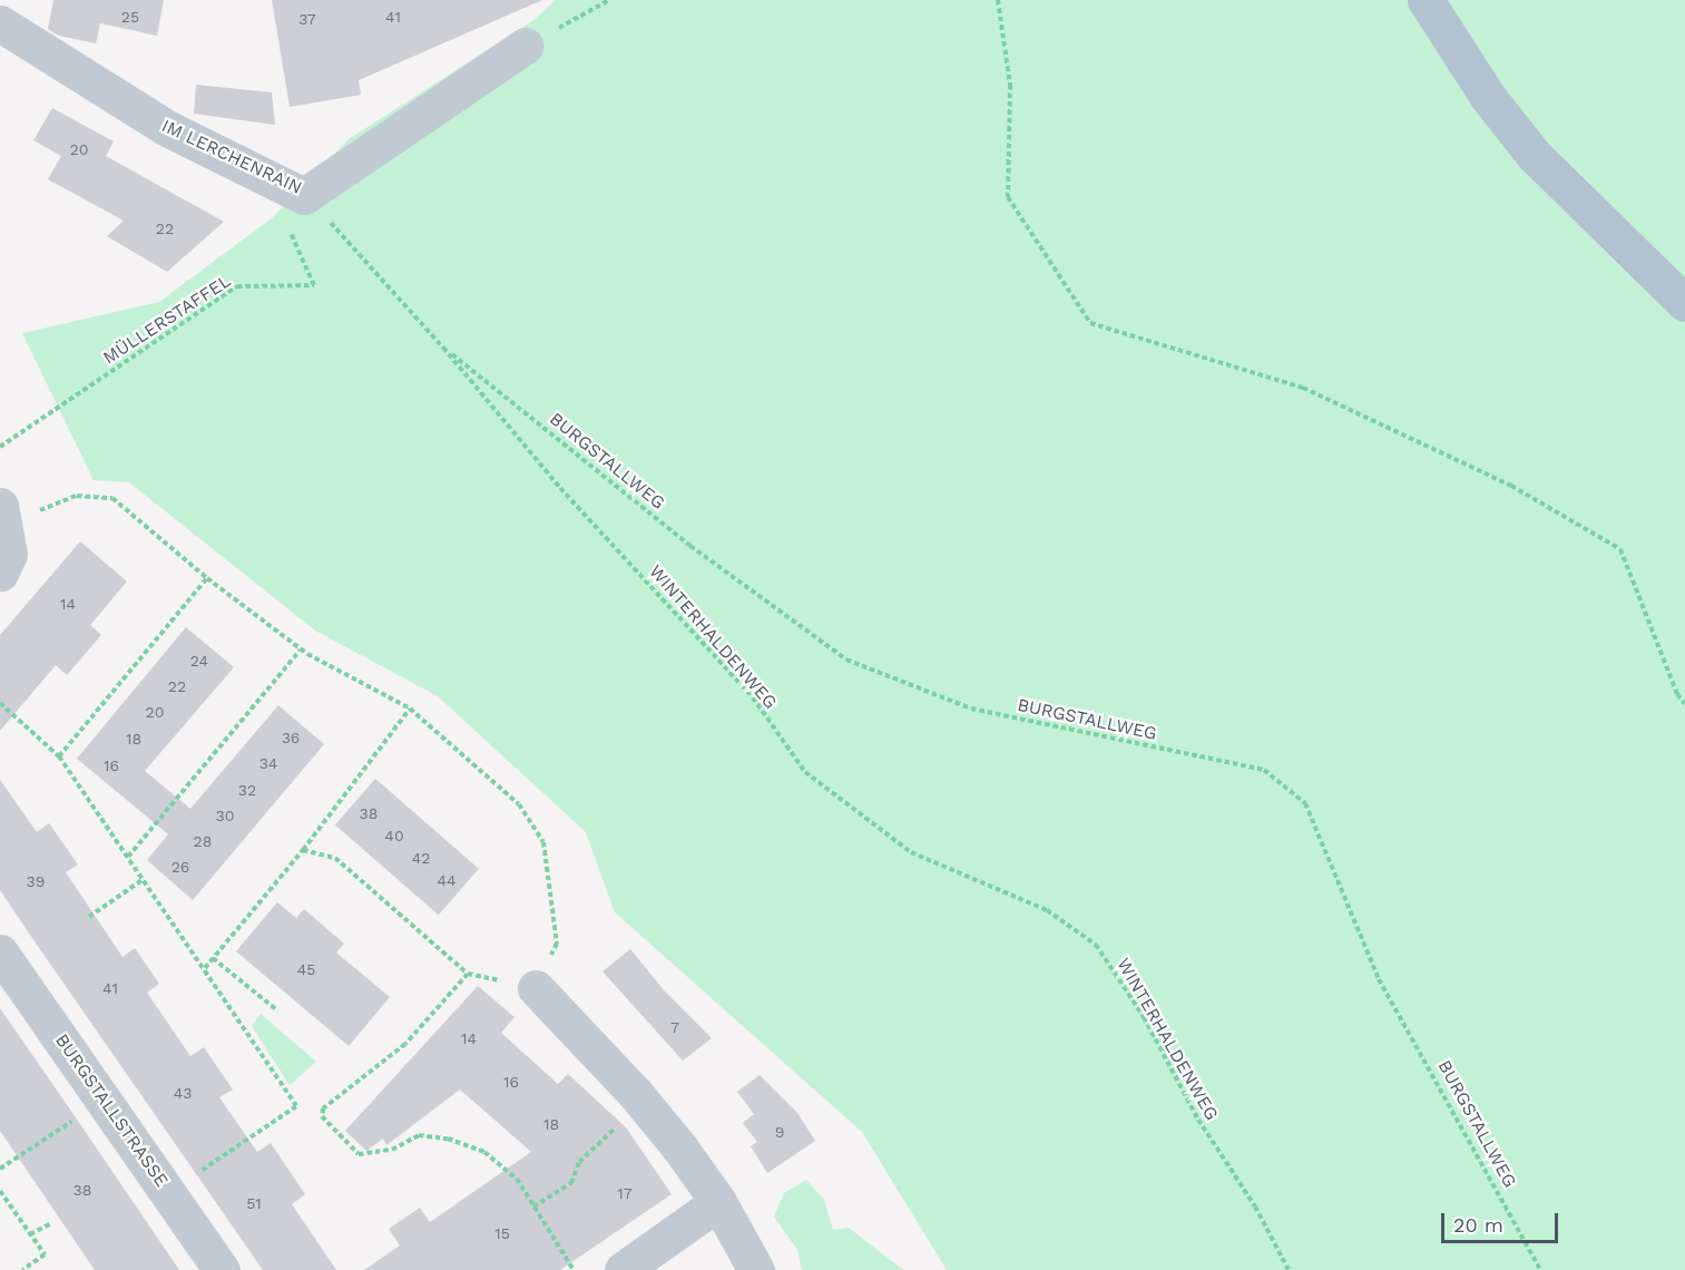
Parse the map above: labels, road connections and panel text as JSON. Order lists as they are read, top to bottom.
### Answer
{
  "streets": {
    "street": ["IM LERCHENRAIN", "BURGSTALLSTRASSE"],
    "path": ["MÜLLERSTAFFEL", "BURGSTALLWEG", "WINTERHALDENWEG"]
  },
  "crossings": [
    ["IM LERCHENRAIN", "MÜLLERSTAFFEL"],
    ["IM LERCHENRAIN", "WINTERHALDENWEG"],
    ["MÜLLERSTAFFEL", "WINTERHALDENWEG"],
    ["BURGSTALLWEG", "WINTERHALDENWEG"]
  ],
  "house_numbers": [
    "25",
    "41",
    "37",
    "20",
    "22",
    "14",
    "24",
    "22",
    "20",
    "36",
    "18",
    "34",
    "16",
    "32",
    "38",
    "30",
    "40",
    "28",
    "42",
    "26",
    "44",
    "39",
    "45",
    "41",
    "7",
    "14",
    "16",
    "43",
    "18",
    "9",
    "38",
    "17",
    "51",
    "15"
  ],
  "scale_bar": "20 m"
}
